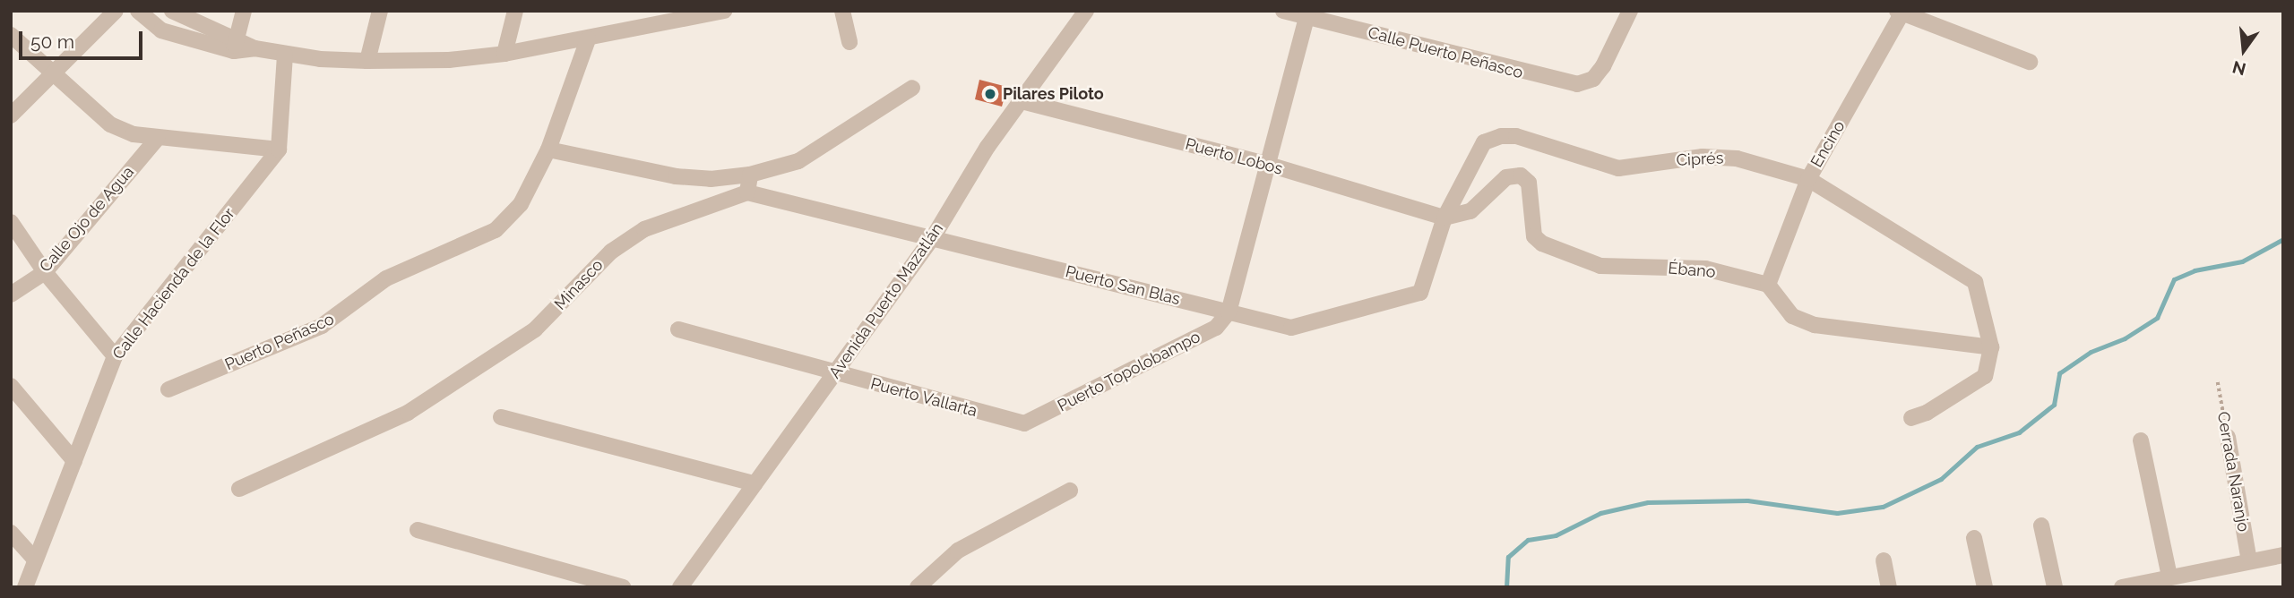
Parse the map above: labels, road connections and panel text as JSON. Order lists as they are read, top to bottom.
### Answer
{
  "streets": {
    "street": [
      "Calle Puerto Peñasco",
      "Encino",
      "Puerto Lobos",
      "Ciprés",
      "Calle Ojo de Agua",
      "Ébano",
      "Calle Hacienda de la Flor",
      "Minasco",
      "Puerto San Blas",
      "Avenida Puerto Mazatlán",
      "Puerto Peñasco",
      "Puerto Topolobampo",
      "Puerto Vallarta",
      "Cerrada Naranjo"
    ]
  },
  "crossings": [
    ["Encino", "Ciprés"],
    ["Encino", "Ébano"],
    ["Puerto Lobos", "Ciprés"],
    ["Puerto Lobos", "Ébano"],
    ["Puerto Lobos", "Puerto San Blas"],
    ["Puerto Lobos", "Avenida Puerto Mazatlán"],
    ["Ciprés", "Ébano"],
    ["Ciprés", "Puerto San Blas"],
    ["Ébano", "Puerto San Blas"],
    ["Minasco", "Puerto San Blas"],
    ["Puerto San Blas", "Avenida Puerto Mazatlán"],
    ["Puerto San Blas", "Puerto Topolobampo"],
    ["Avenida Puerto Mazatlán", "Puerto Vallarta"],
    ["Puerto Topolobampo", "Puerto Vallarta"]
  ],
  "places": ["Pilares Piloto"],
  "scale_bar": "50 m",
  "north": "bottom"
}
